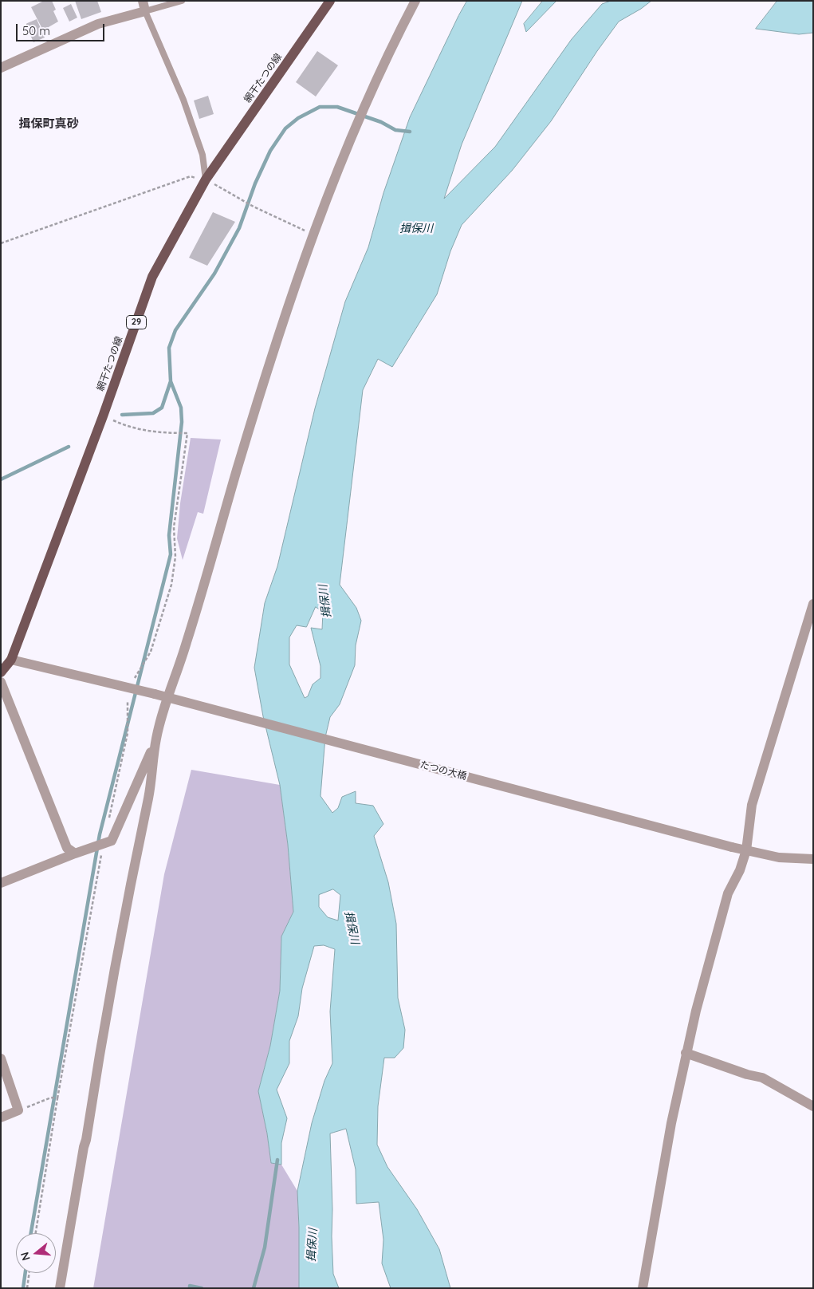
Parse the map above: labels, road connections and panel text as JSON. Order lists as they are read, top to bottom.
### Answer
{
  "streets": {
    "main road": ["網干たつの線", "29"],
    "street": ["たつの大橋"]
  },
  "crossings": [
    ["網干たつの線", "たつの大橋"]
  ],
  "districts": ["揖保町真砂"],
  "water": ["揖保川"],
  "scale_bar": "50 m",
  "north": "left"
}
